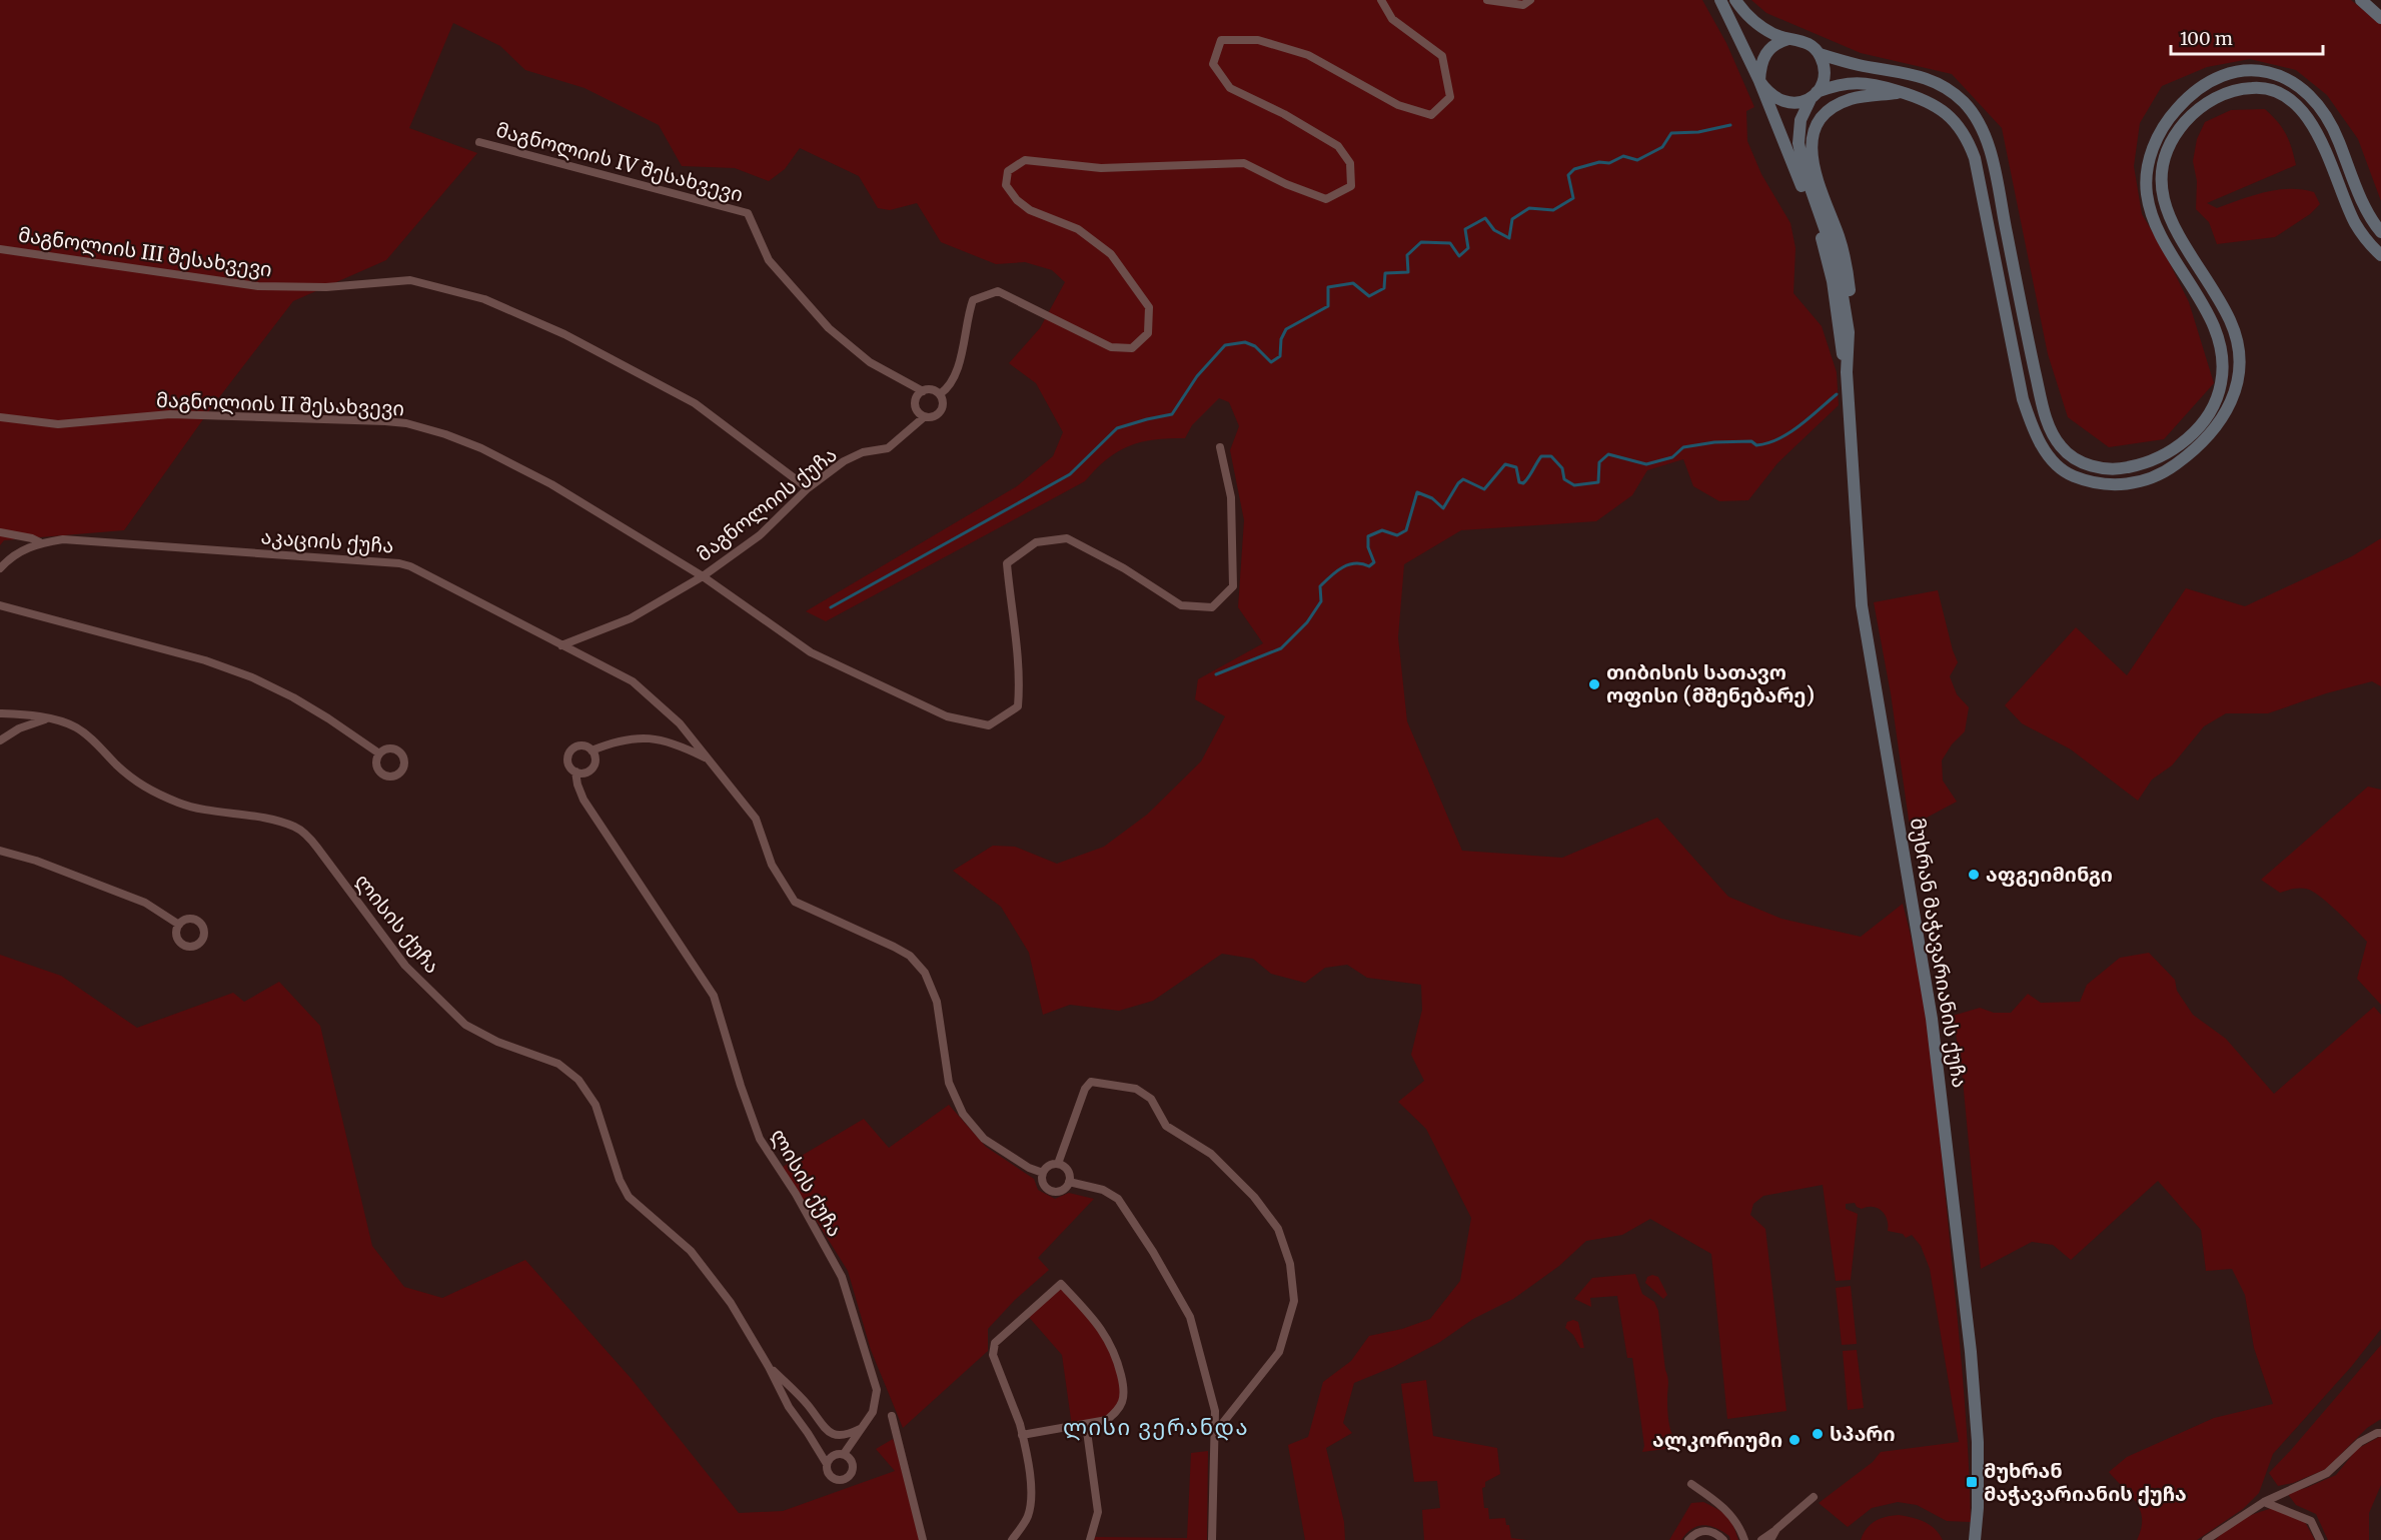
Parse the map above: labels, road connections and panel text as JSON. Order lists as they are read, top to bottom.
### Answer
{
  "streets": {
    "main road": ["მუხრან მაჭავარიანის ქუჩა"],
    "street": [
      "მაგნოლიის IV შესახვევი",
      "მაგნოლიის III შესახვევი",
      "მაგნოლიის II შესახვევი",
      "მაგნოლიის ქუჩა",
      "აკაციის ქუჩა",
      "ლისის ქუჩა"
    ]
  },
  "crossings": [
    ["მაგნოლიის IV შესახვევი", "მაგნოლიის ქუჩა"],
    ["მაგნოლიის III შესახვევი", "მაგნოლიის ქუჩა"],
    ["მაგნოლიის II შესახვევი", "მაგნოლიის ქუჩა"],
    ["მაგნოლიის ქუჩა", "აკაციის ქუჩა"]
  ],
  "districts": ["ლისი ვერანდა"],
  "places": {
    "other": [
      "თიბისის სათავო ოფისი (მშენებარე)",
      "აფგეიმინგი",
      "სპარი",
      "ალკორიუმი"
    ],
    "transit": ["მუხრან მაჭავარიანის ქუჩა"]
  },
  "scale_bar": "100 m"
}
